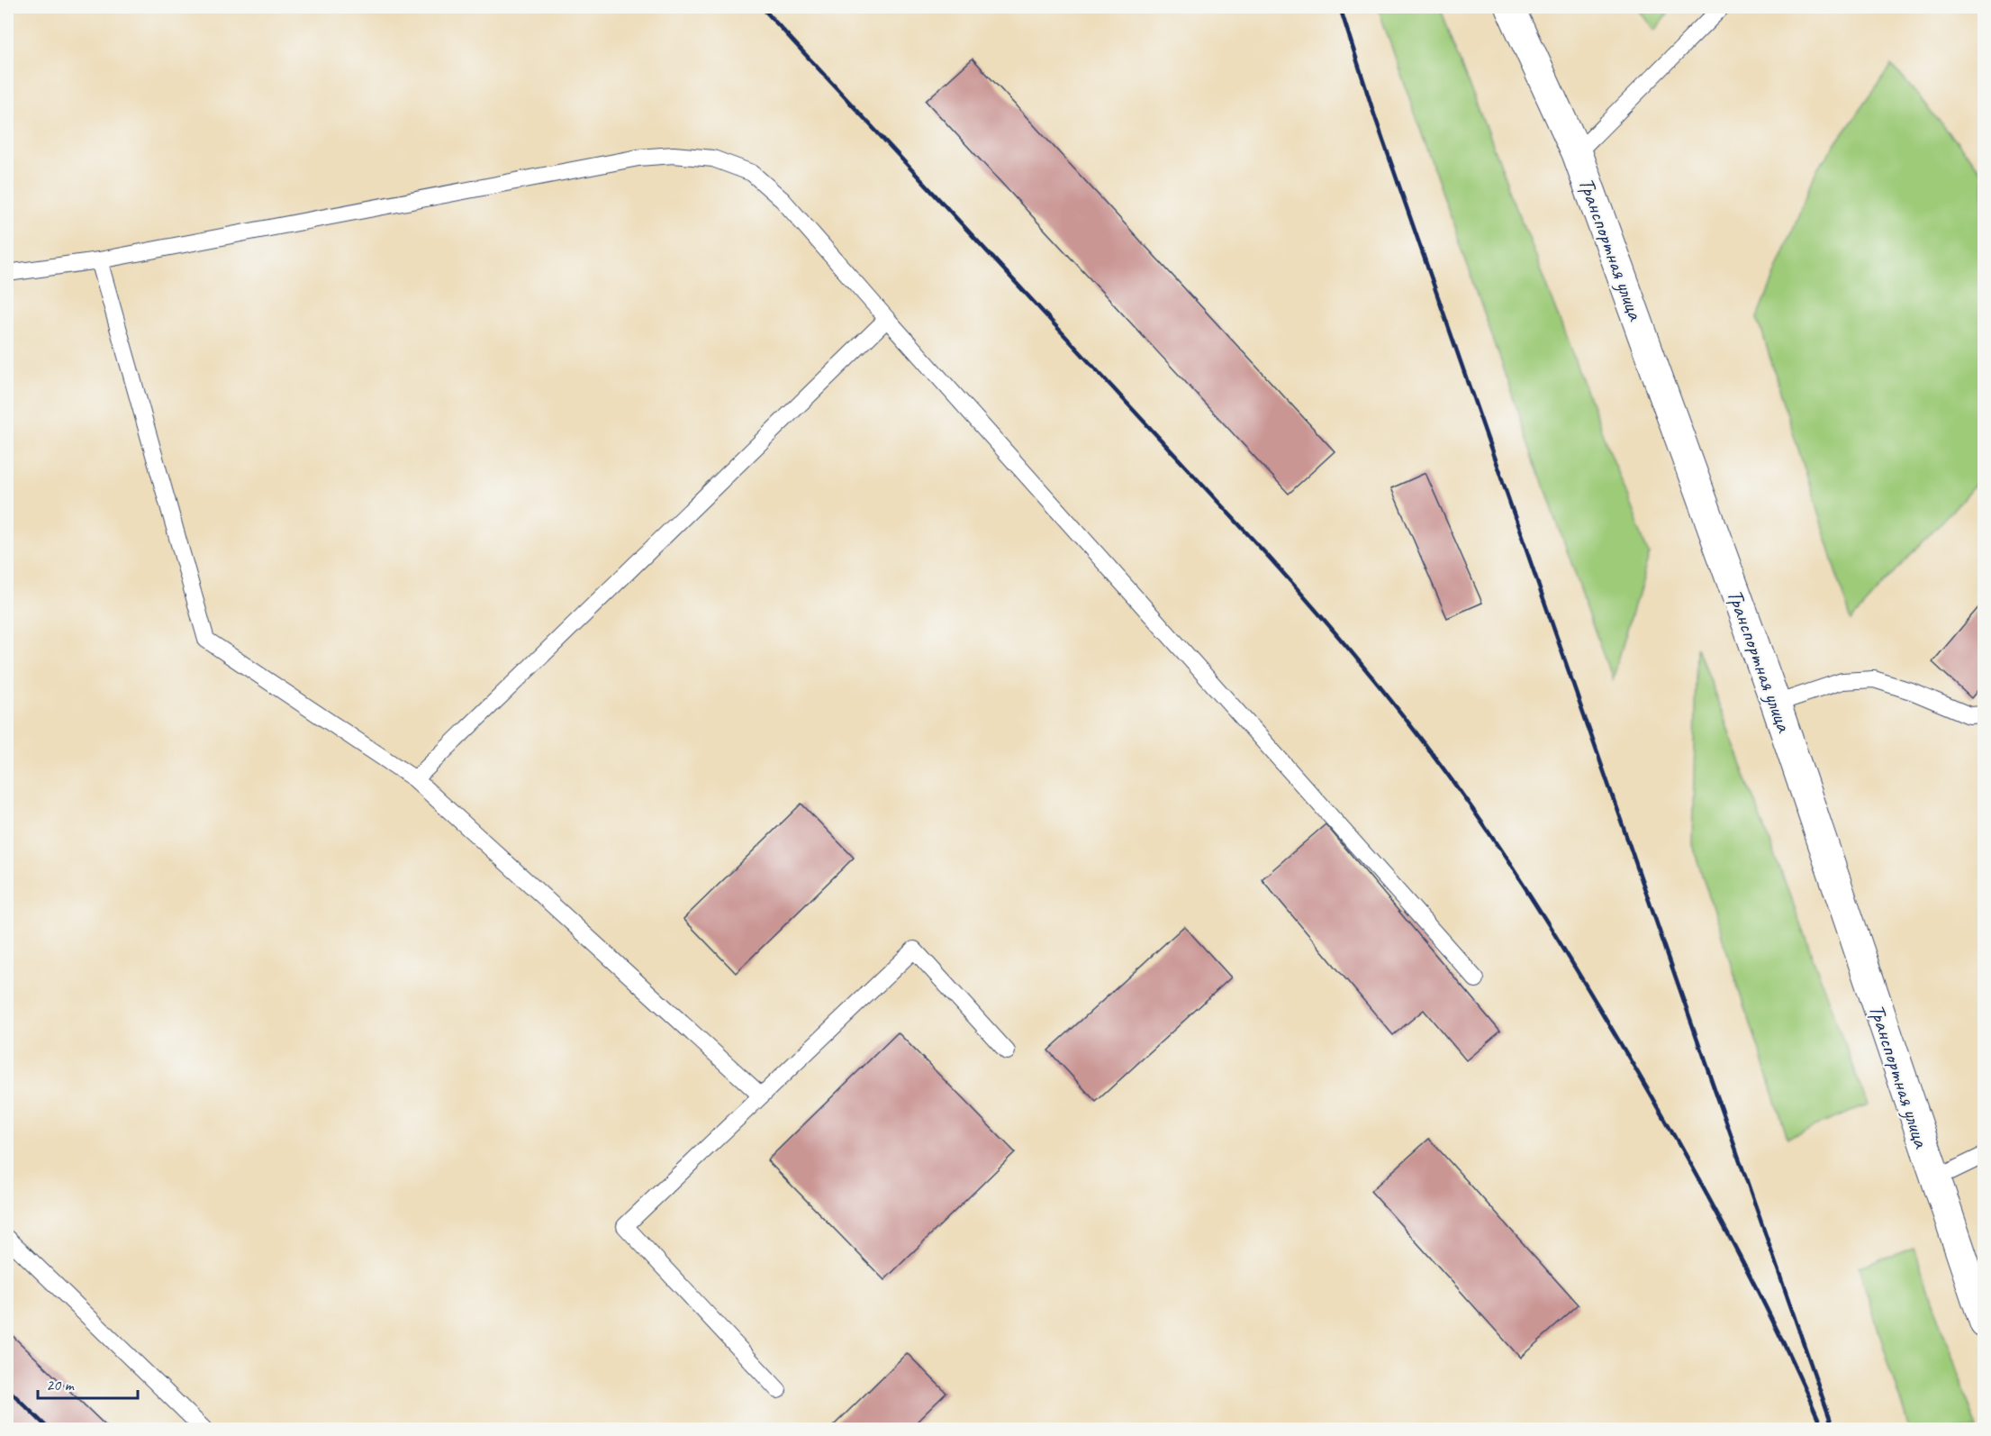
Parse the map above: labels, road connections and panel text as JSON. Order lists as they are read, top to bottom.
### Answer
{
  "streets": {
    "main road": ["Транспортная улица"]
  },
  "scale_bar": "20 m"
}
